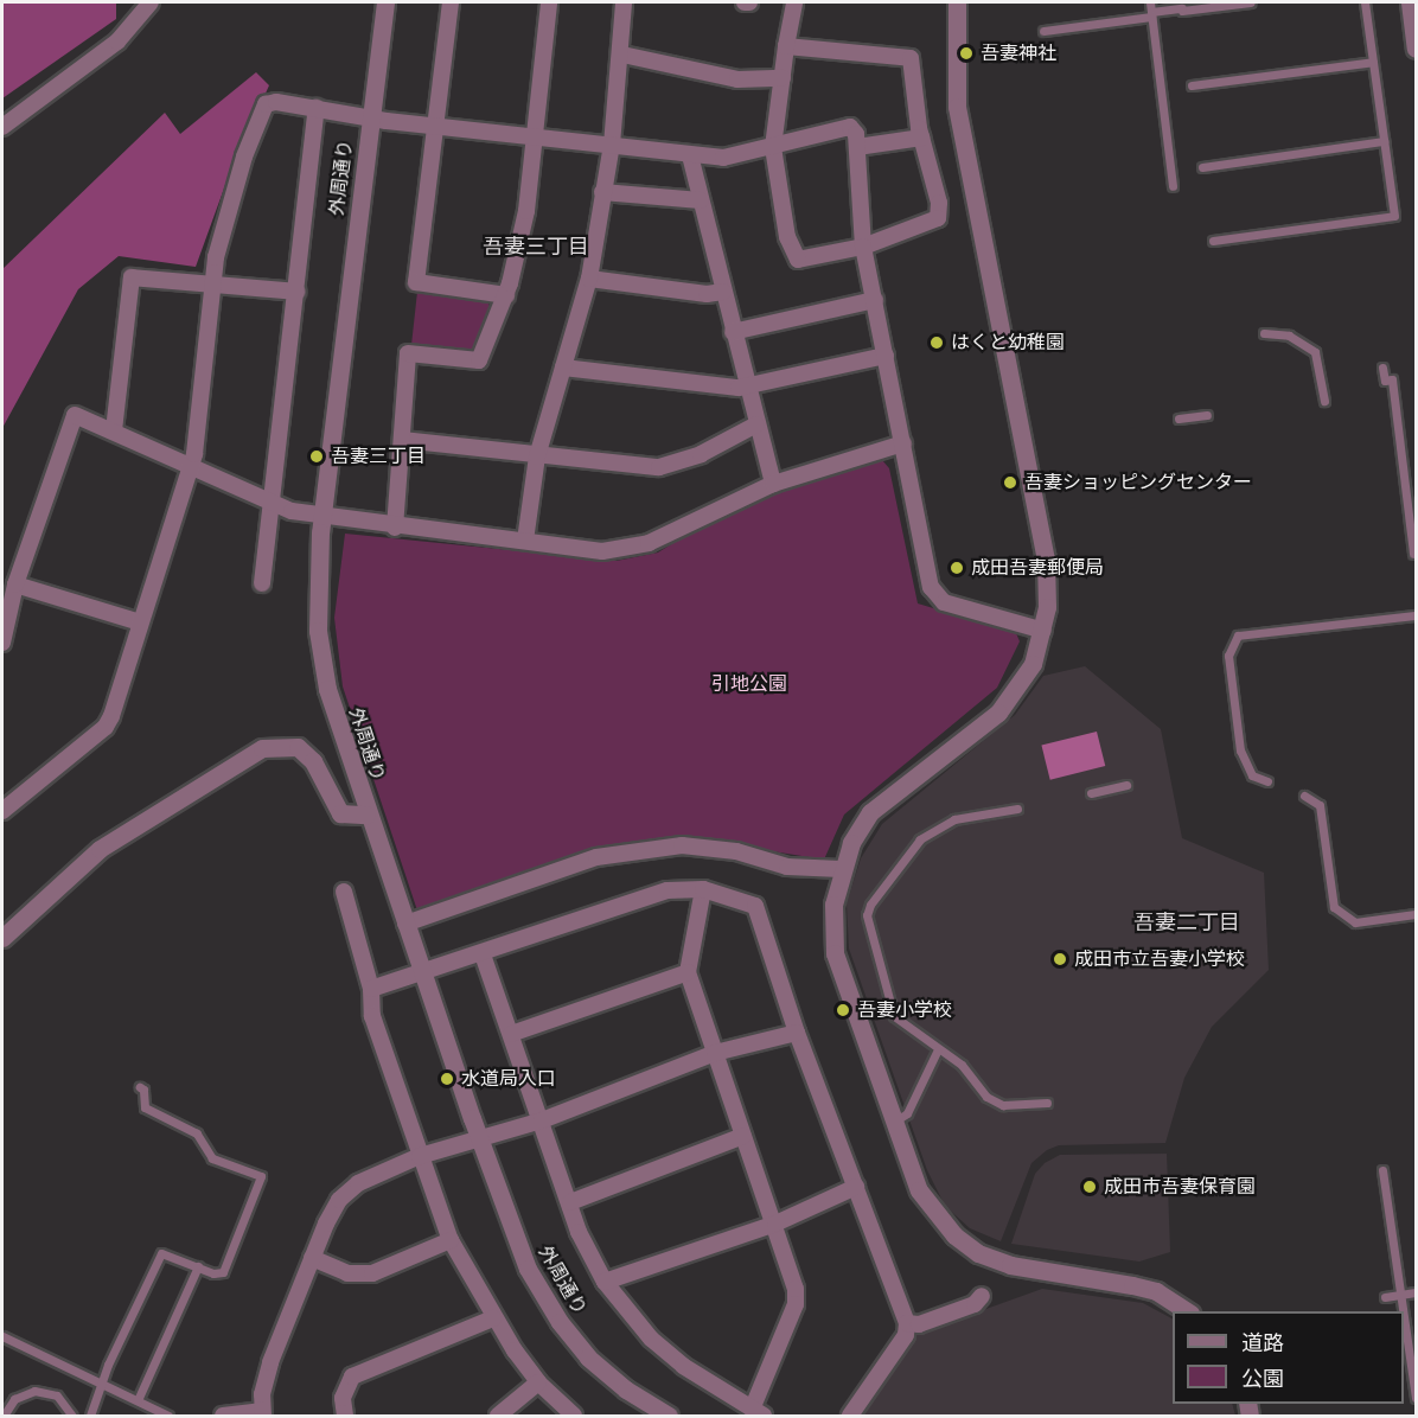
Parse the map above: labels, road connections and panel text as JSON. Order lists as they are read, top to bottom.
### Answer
{
  "streets": {
    "street": ["外周通り"]
  },
  "districts": ["吾妻三丁目", "吾妻二丁目"],
  "parks": ["引地公園"],
  "places": [
    "吾妻神社",
    "はくと幼稚園",
    "吾妻三丁目",
    "吾妻ショッピングセンター",
    "成田吾妻郵便局",
    "成田市立吾妻小学校",
    "吾妻小学校",
    "水道局入口",
    "成田市吾妻保育園"
  ],
  "legend": ["道路", "公園"]
}
